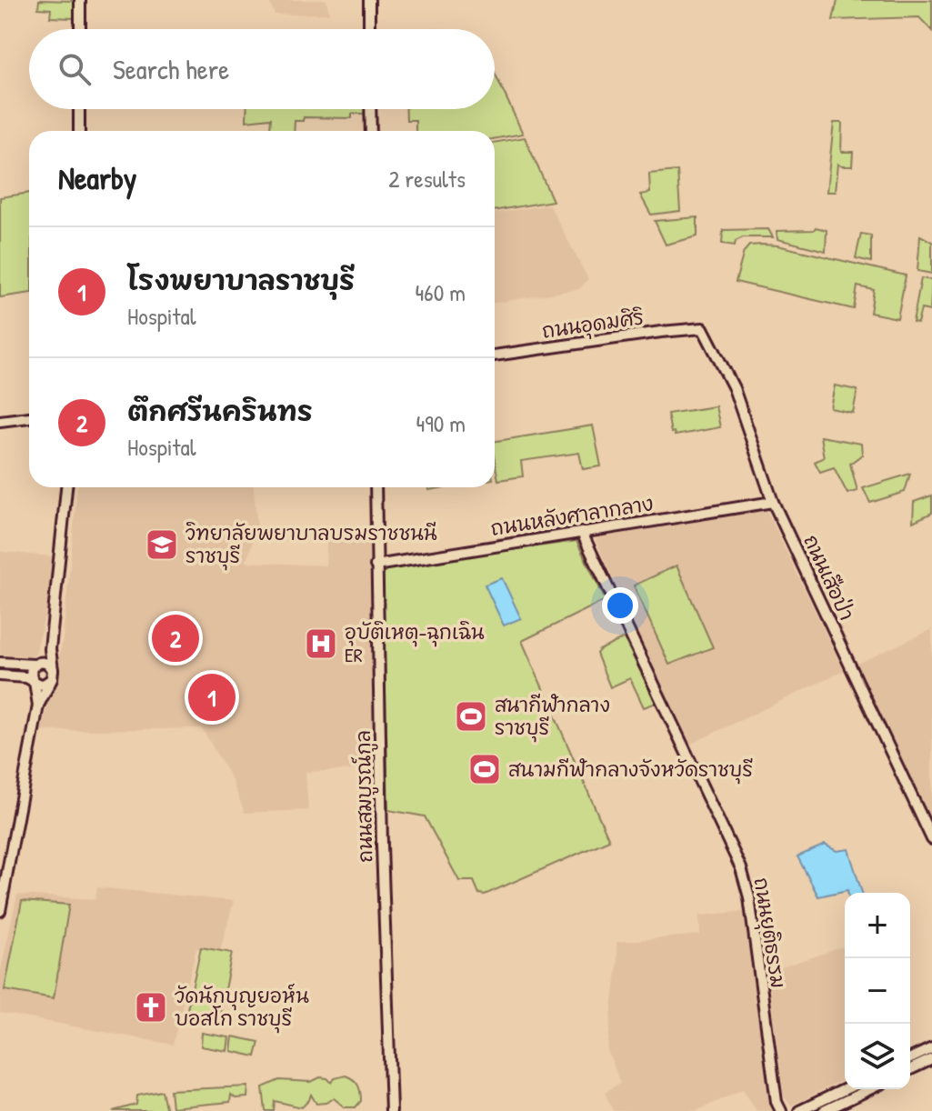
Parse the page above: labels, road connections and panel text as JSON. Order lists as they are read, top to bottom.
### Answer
{
  "streets": {
    "street": [
      "ถนนอุดมศิริ",
      "ถนนหลังศาลากลาง",
      "ถนนเสือป่า",
      "ถนนสมบูรณ์กูล",
      "ถนนยุติธรรม"
    ]
  },
  "crossings": [
    ["ถนนอุดมศิริ", "ถนนเสือป่า"],
    ["ถนนหลังศาลากลาง", "ถนนเสือป่า"],
    ["ถนนหลังศาลากลาง", "ถนนสมบูรณ์กูล"],
    ["ถนนหลังศาลากลาง", "ถนนยุติธรรม"]
  ],
  "places": {
    "school or university": ["วิทยาลัยพยาบาลบรมราชชนนี ราชบุรี"],
    "hospital": ["อุบัติเหตุ-ฉุกเฉิน ER"],
    "sports": ["สนากีฬากลาง ราชบุรี", "สนามกีฬากลางจังหวัดราชบุรี"],
    "church": ["วัดนักบุญยอห์น บอสโก ราชบุรี"]
  },
  "page": {
    "search": "Search here",
    "heading": ["Nearby", "2 results"],
    "list": [
      {
        "mark": "1",
        "name": "โรงพยาบาลราชบุรี",
        "note": "Hospital",
        "value": "460 m"
      },
      {
        "mark": "2",
        "name": "ตึกศรีนครินทร",
        "note": "Hospital",
        "value": "490 m"
      }
    ],
    "pins": ["2", "1"],
    "map_buttons": ["+", "−"]
  }
}
